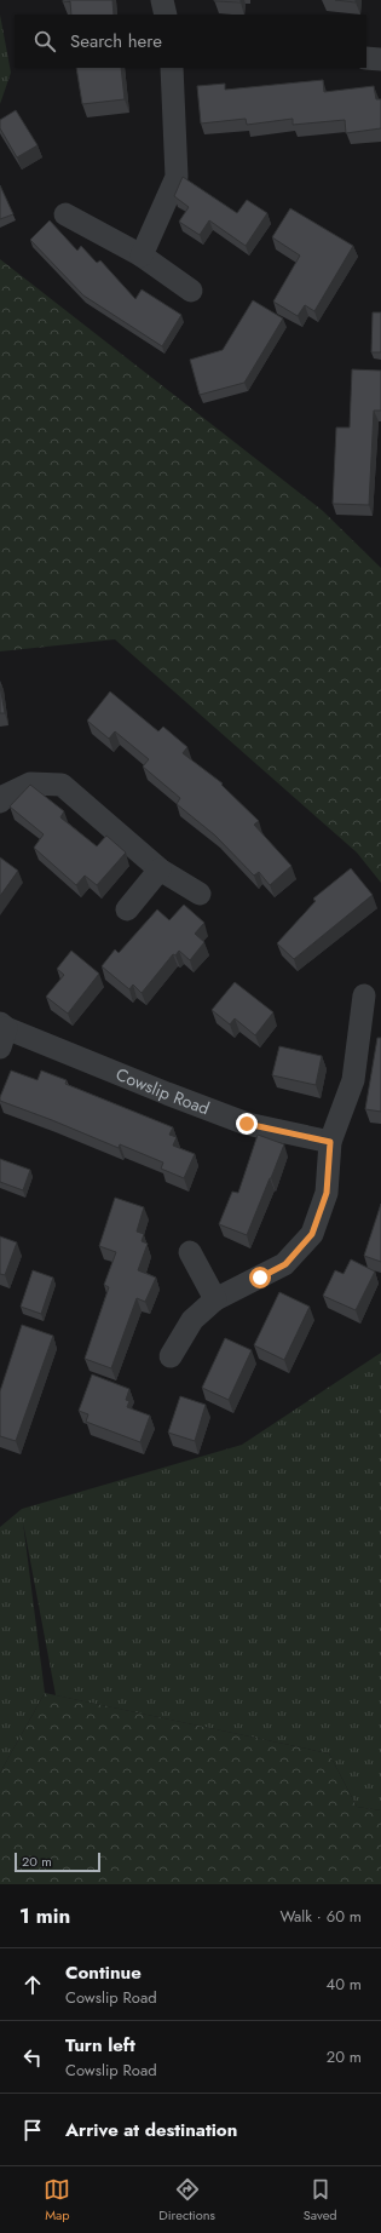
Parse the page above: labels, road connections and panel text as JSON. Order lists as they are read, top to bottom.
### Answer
{
  "streets": {
    "street": ["Cowslip Road"]
  },
  "scale_bar": "20 m",
  "page": {
    "search": "Search here",
    "scale": "20 m",
    "heading": ["1 min", "Walk · 60 m"],
    "list": [
      ["Continue", "Cowslip Road", "40 m"],
      ["Turn left", "Cowslip Road", "20 m"],
      "Arrive at destination"
    ],
    "nav": ["Map", "Directions", "Saved"]
  }
}
